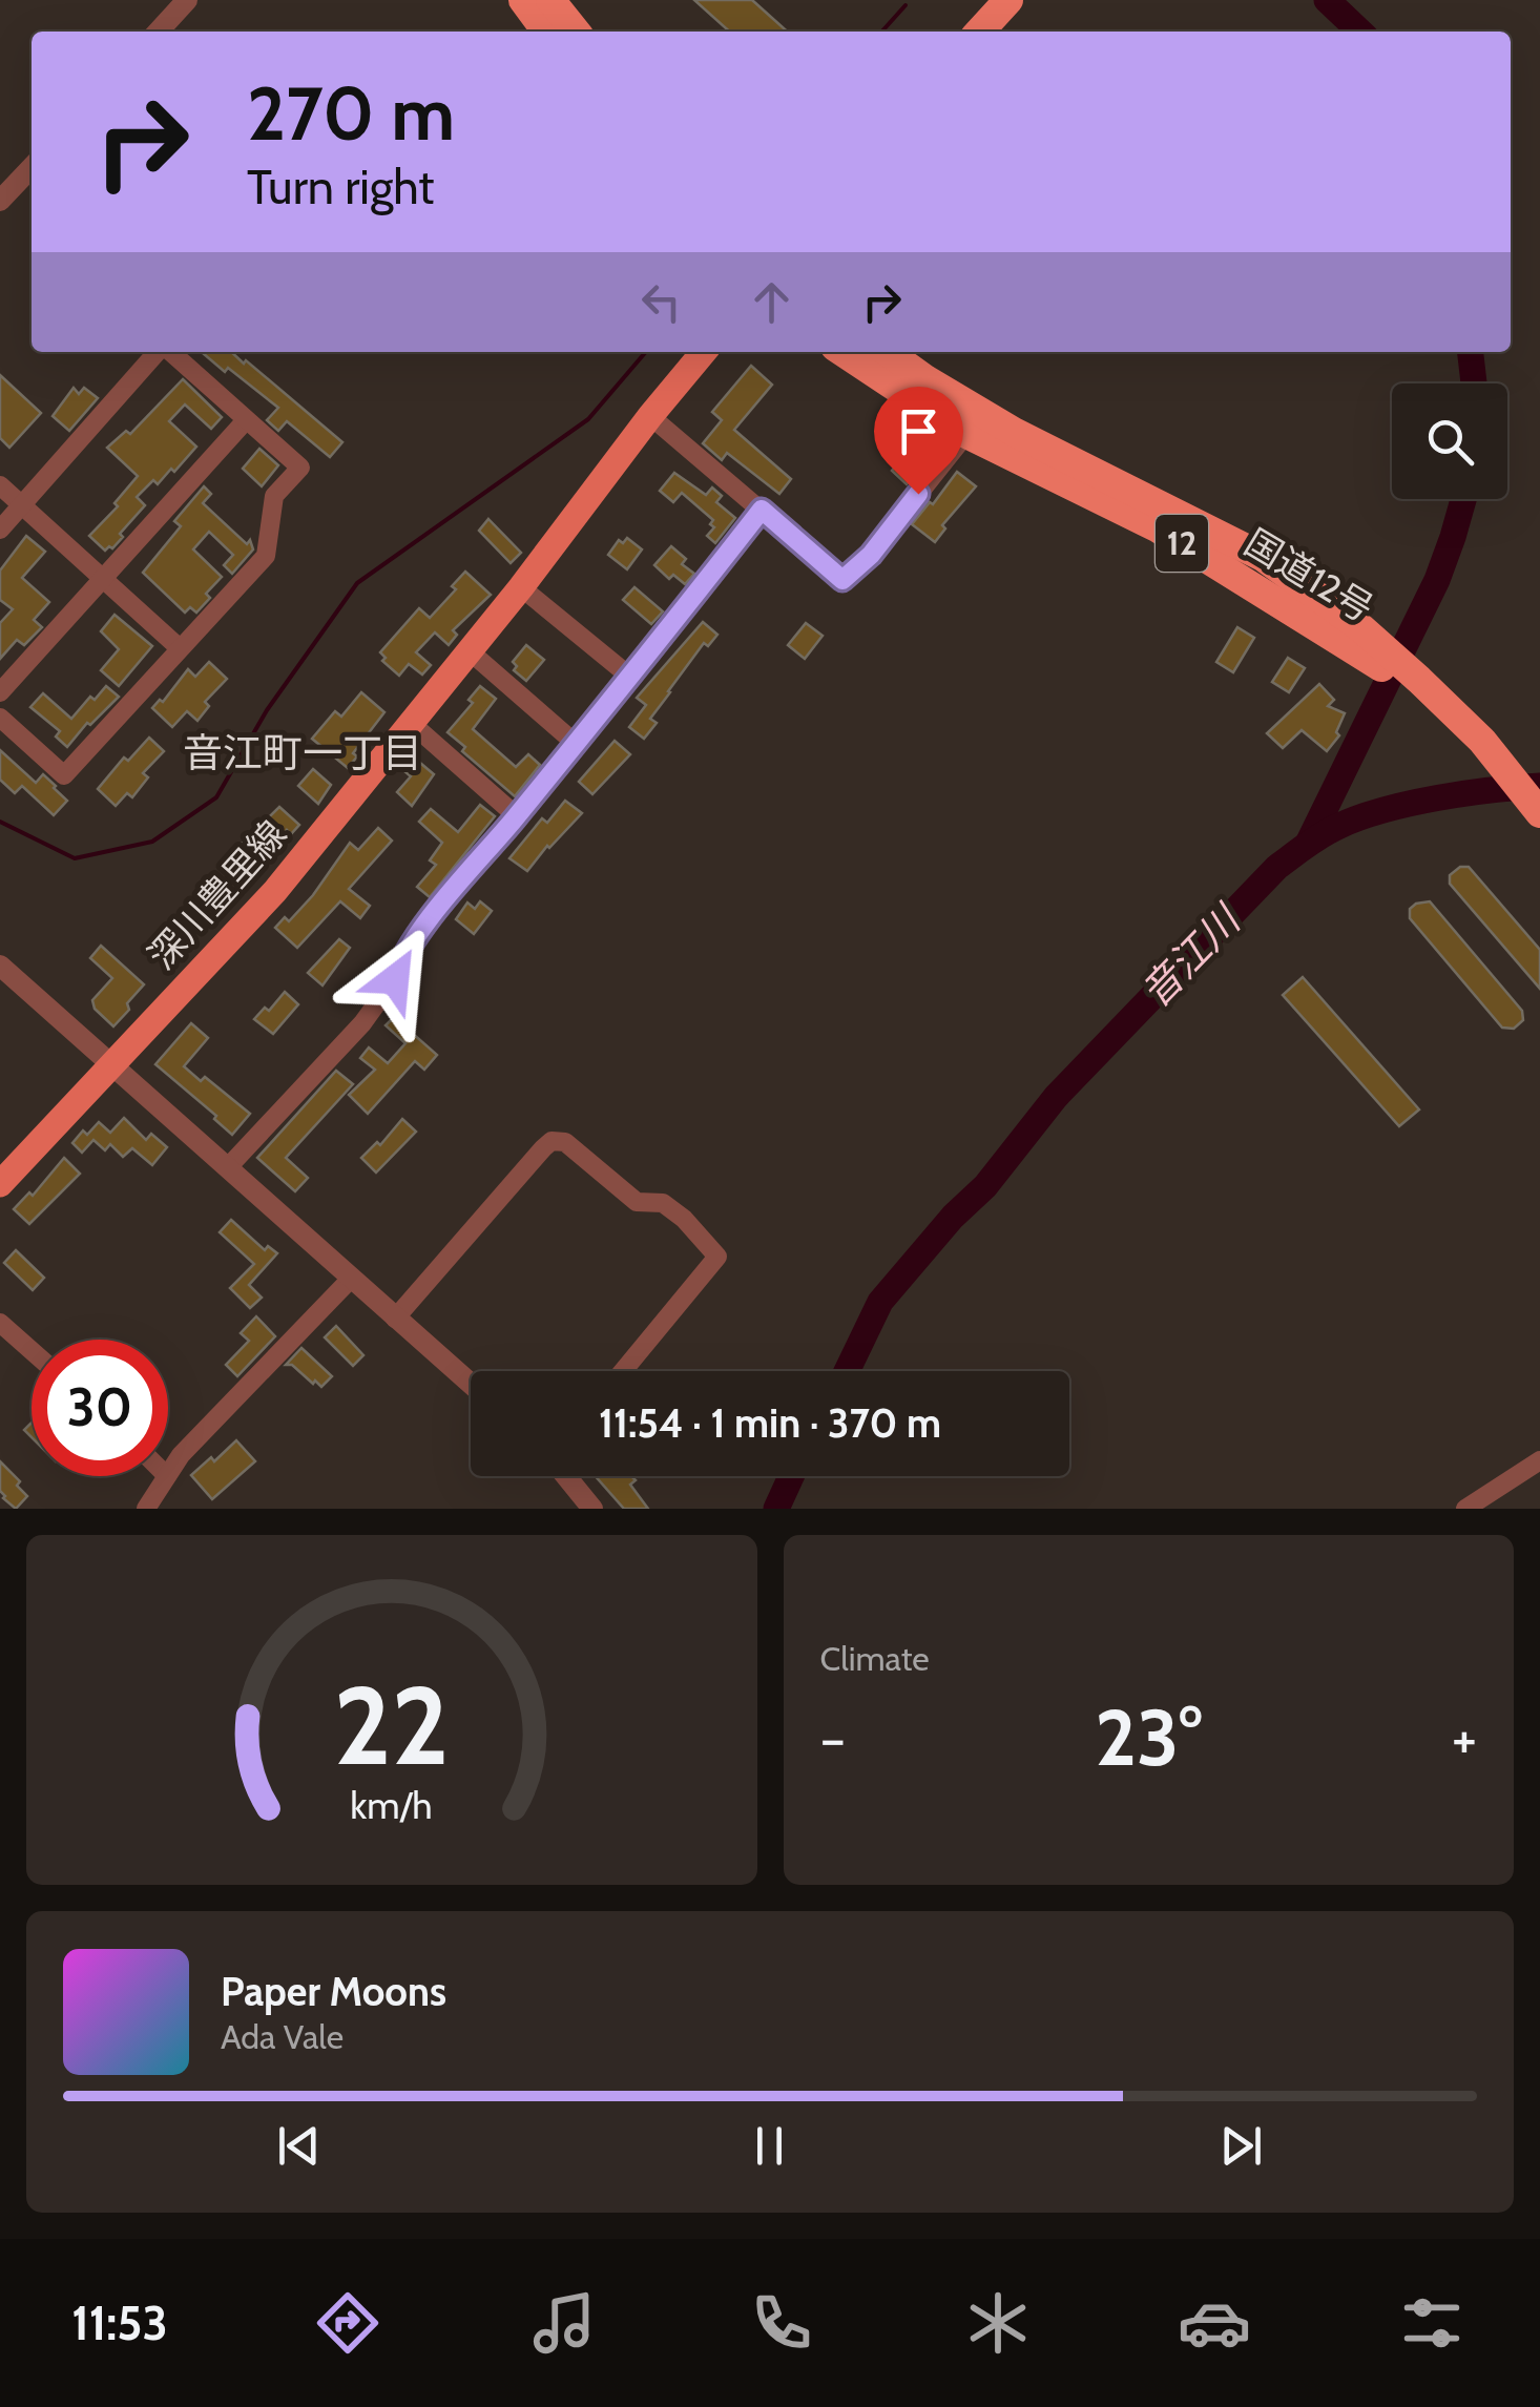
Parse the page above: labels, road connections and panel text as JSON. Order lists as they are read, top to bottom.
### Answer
{
  "streets": {
    "highway": ["12", "国道12号"],
    "main road": ["深川豊里線"]
  },
  "districts": ["音江町一丁目"],
  "water": ["音江川"],
  "page": {
    "turn": ["270 m", "Turn right"],
    "limit": "30",
    "trip": "11:54 · 1 min · 370 m",
    "tile": "Climate",
    "heat": ["−", "23°", "+"],
    "song": ["Paper Moons", "Ada Vale"],
    "tabs": "11:53",
    "gauge": ["22", "km/h"]
  }
}
